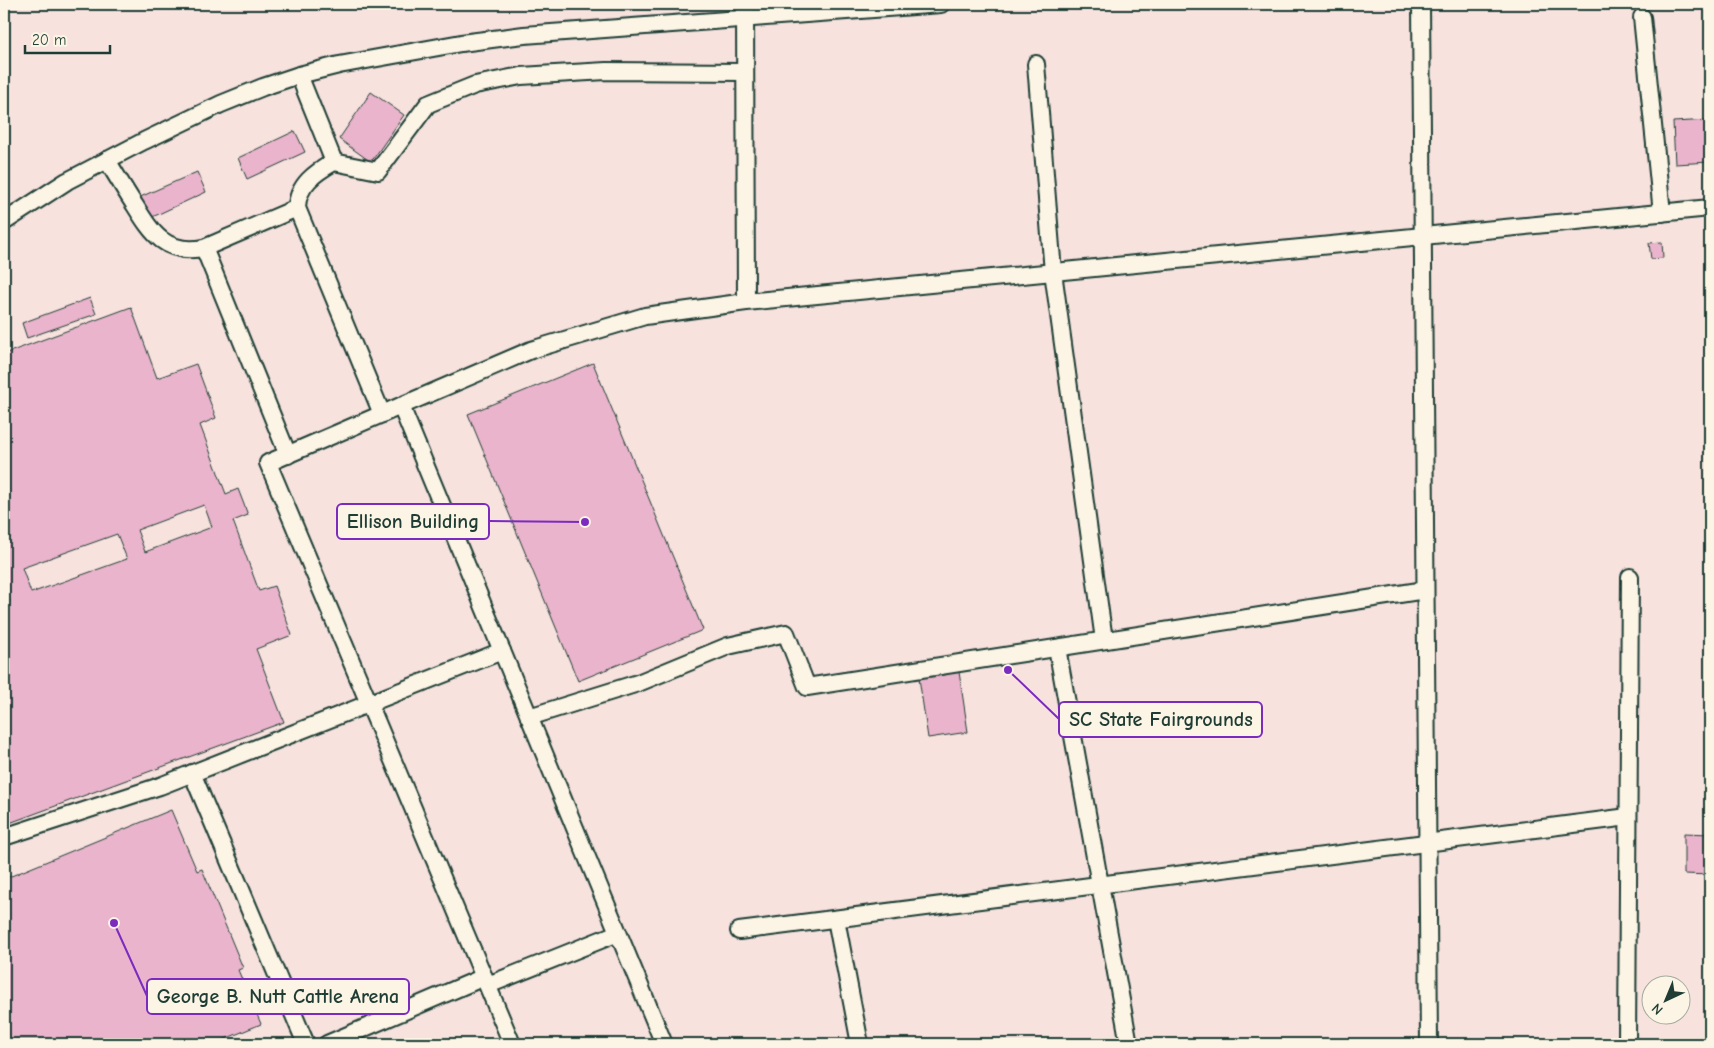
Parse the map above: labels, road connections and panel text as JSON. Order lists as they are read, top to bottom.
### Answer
{
  "places": ["Ellison Building", "SC State Fairgrounds", "George B. Nutt Cattle Arena"],
  "scale_bar": "20 m",
  "north": "bottom left"
}
